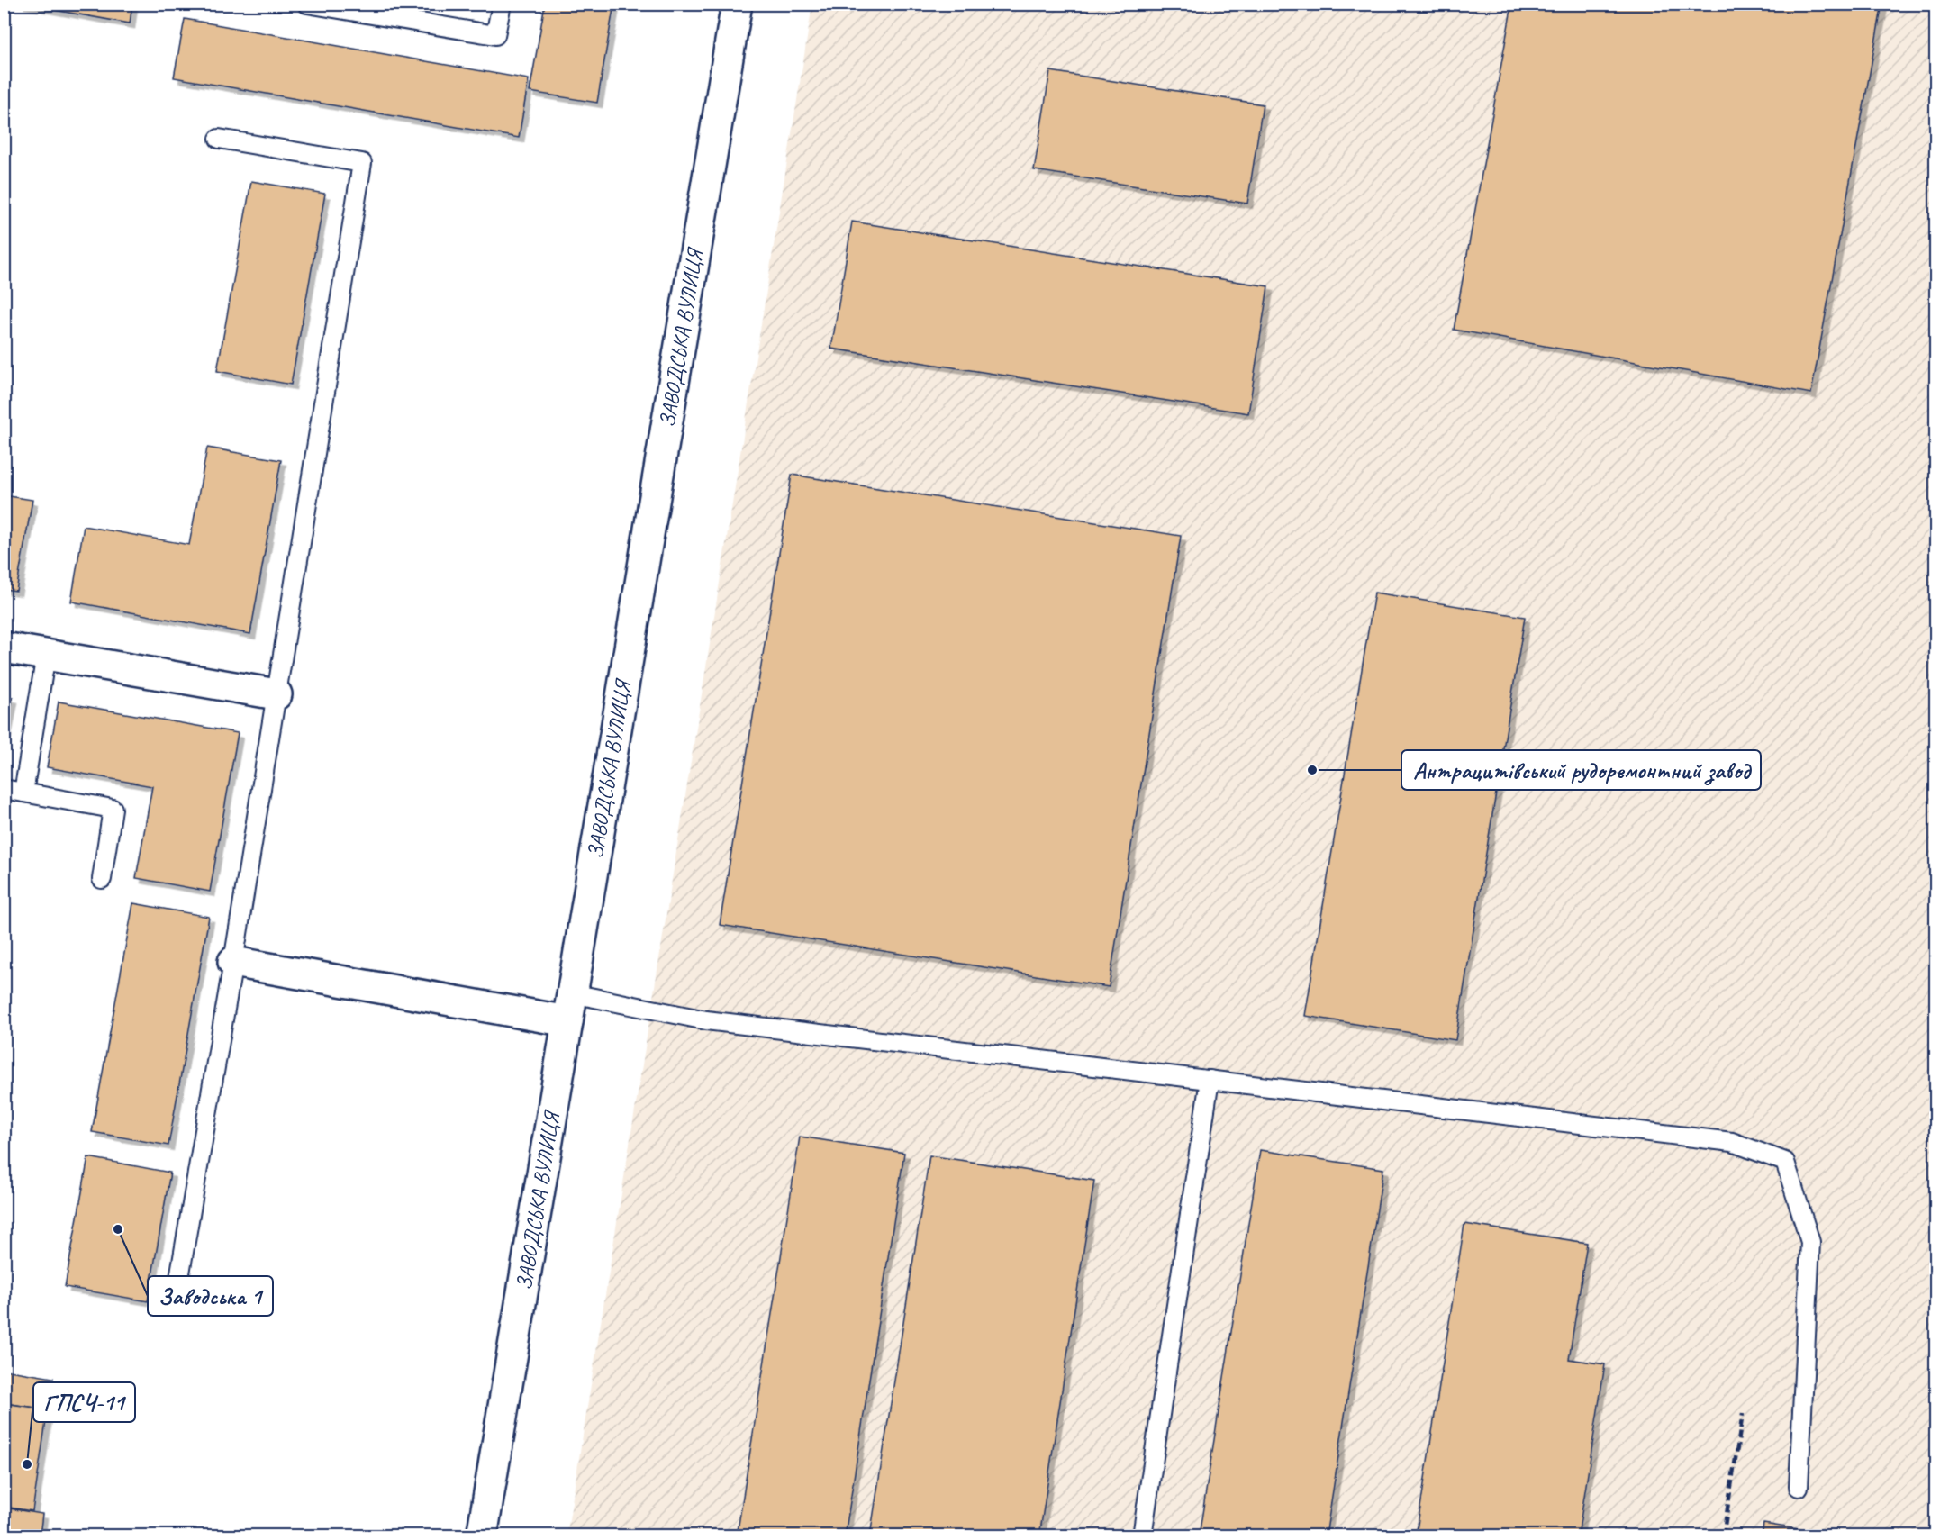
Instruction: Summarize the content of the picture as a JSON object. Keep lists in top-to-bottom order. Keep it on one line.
{"streets":{"main road":["ЗАВОДСЬКА ВУЛИЦЯ"]},"places":["Антрацитівський рудоремонтний завод","Заводська 1","ГПСЧ-11"]}
